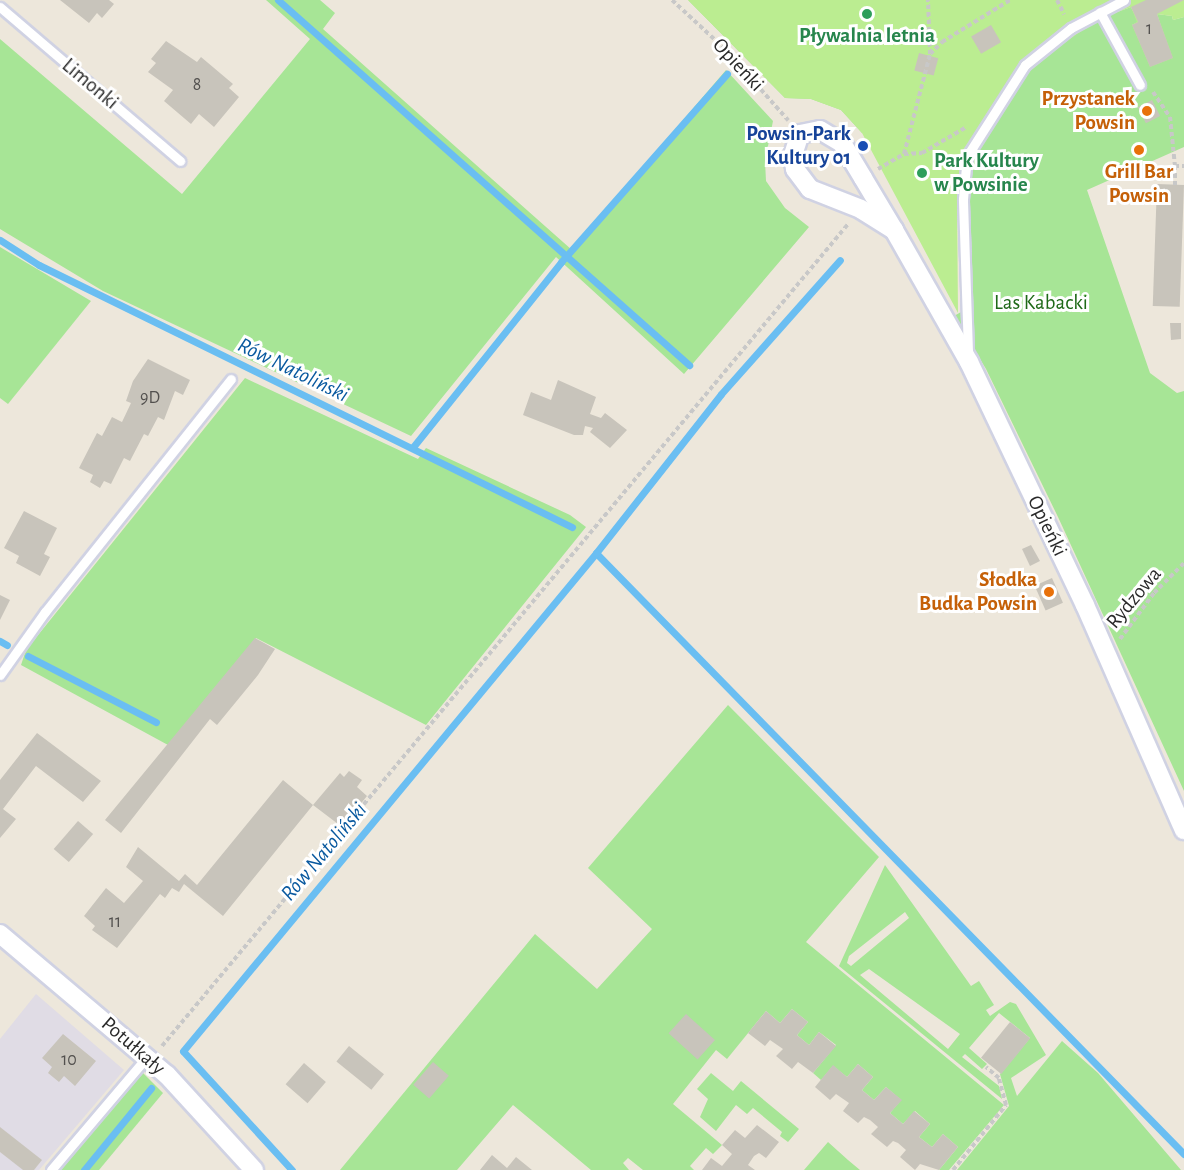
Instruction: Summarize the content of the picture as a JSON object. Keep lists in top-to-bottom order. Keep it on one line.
{"streets":{"street":["Opieńki","Potułkały"],"lane":["Limonki"],"path":["Rydzowa"]},"crossings":[["Opieńki","Rydzowa"]],"water":["Rów Natoliński"],"parks":["Las Kabacki"],"places":["Pływalnia letnia","Przystanek Powsin","Powsin-Park Kultury 01","Grill Bar Powsin","Park Kultury w Powsinie","Słodka Budka Powsin"],"house_numbers":["1","8","9D","11","10"]}
